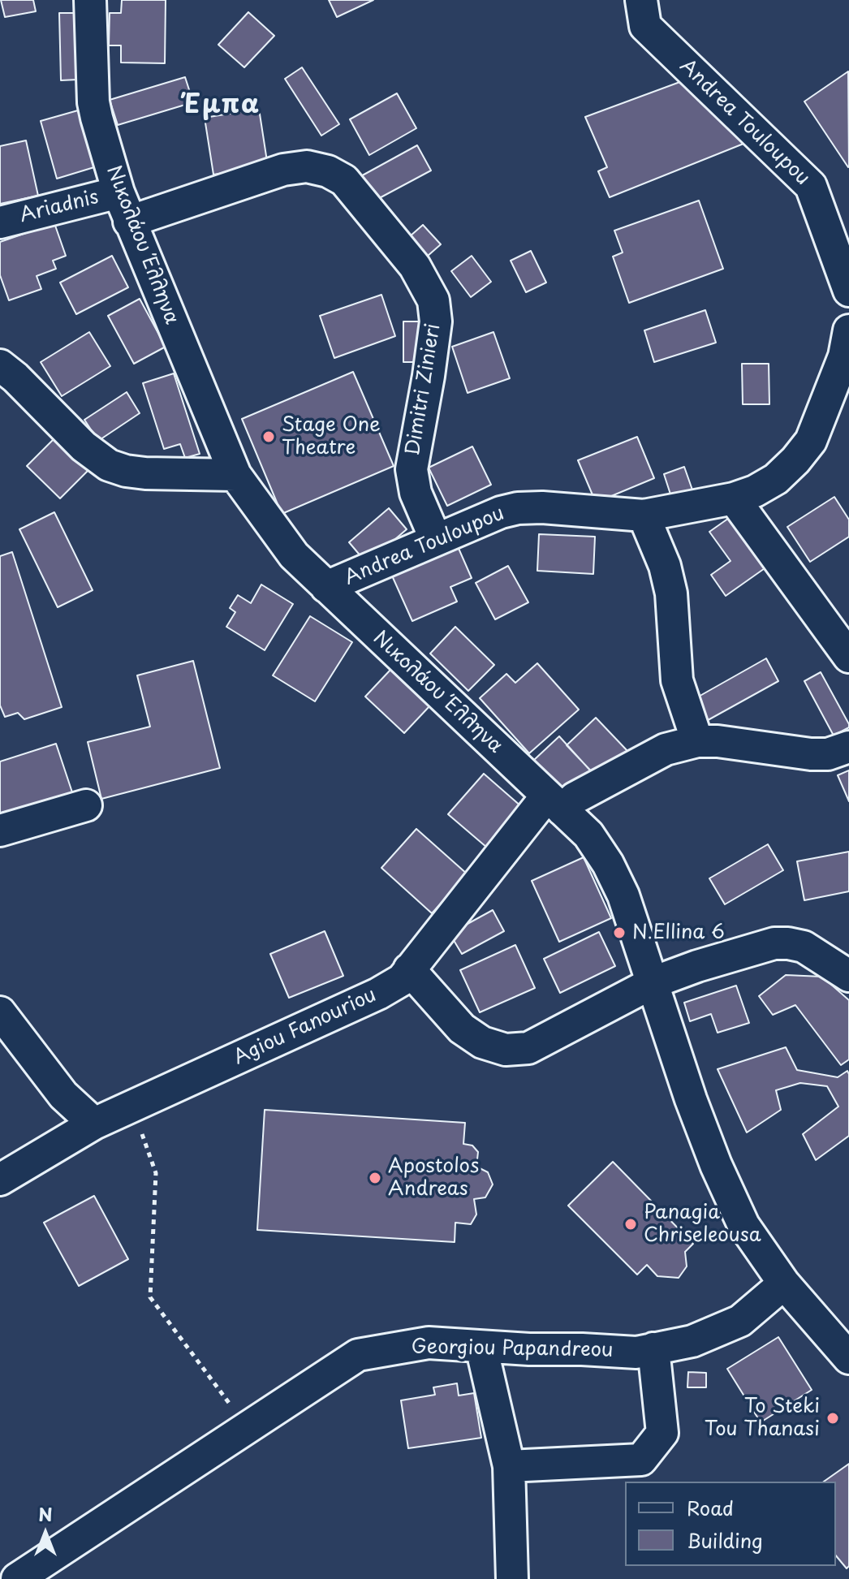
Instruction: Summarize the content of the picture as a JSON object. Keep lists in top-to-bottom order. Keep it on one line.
{"streets":{"street":["Andrea Touloupou","Ariadnis","Νικολάου Έλληνα","Dimitri Zinieri","Agiou Fanouriou","Georgiou Papandreou"]},"crossings":[["Andrea Touloupou","Νικολάου Έλληνα"],["Andrea Touloupou","Dimitri Zinieri"],["Ariadnis","Νικολάου Έλληνα"],["Νικολάου Έλληνα","Dimitri Zinieri"],["Νικολάου Έλληνα","Agiou Fanouriou"],["Νικολάου Έλληνα","Georgiou Papandreou"]],"districts":["Έμπα"],"places":["Stage One Theatre","N.Ellina 6","Apostolos Andreas","Panagia Chriseleousa","To Steki Tou Thanasi"],"legend":["Road","Building"],"north":"top"}
